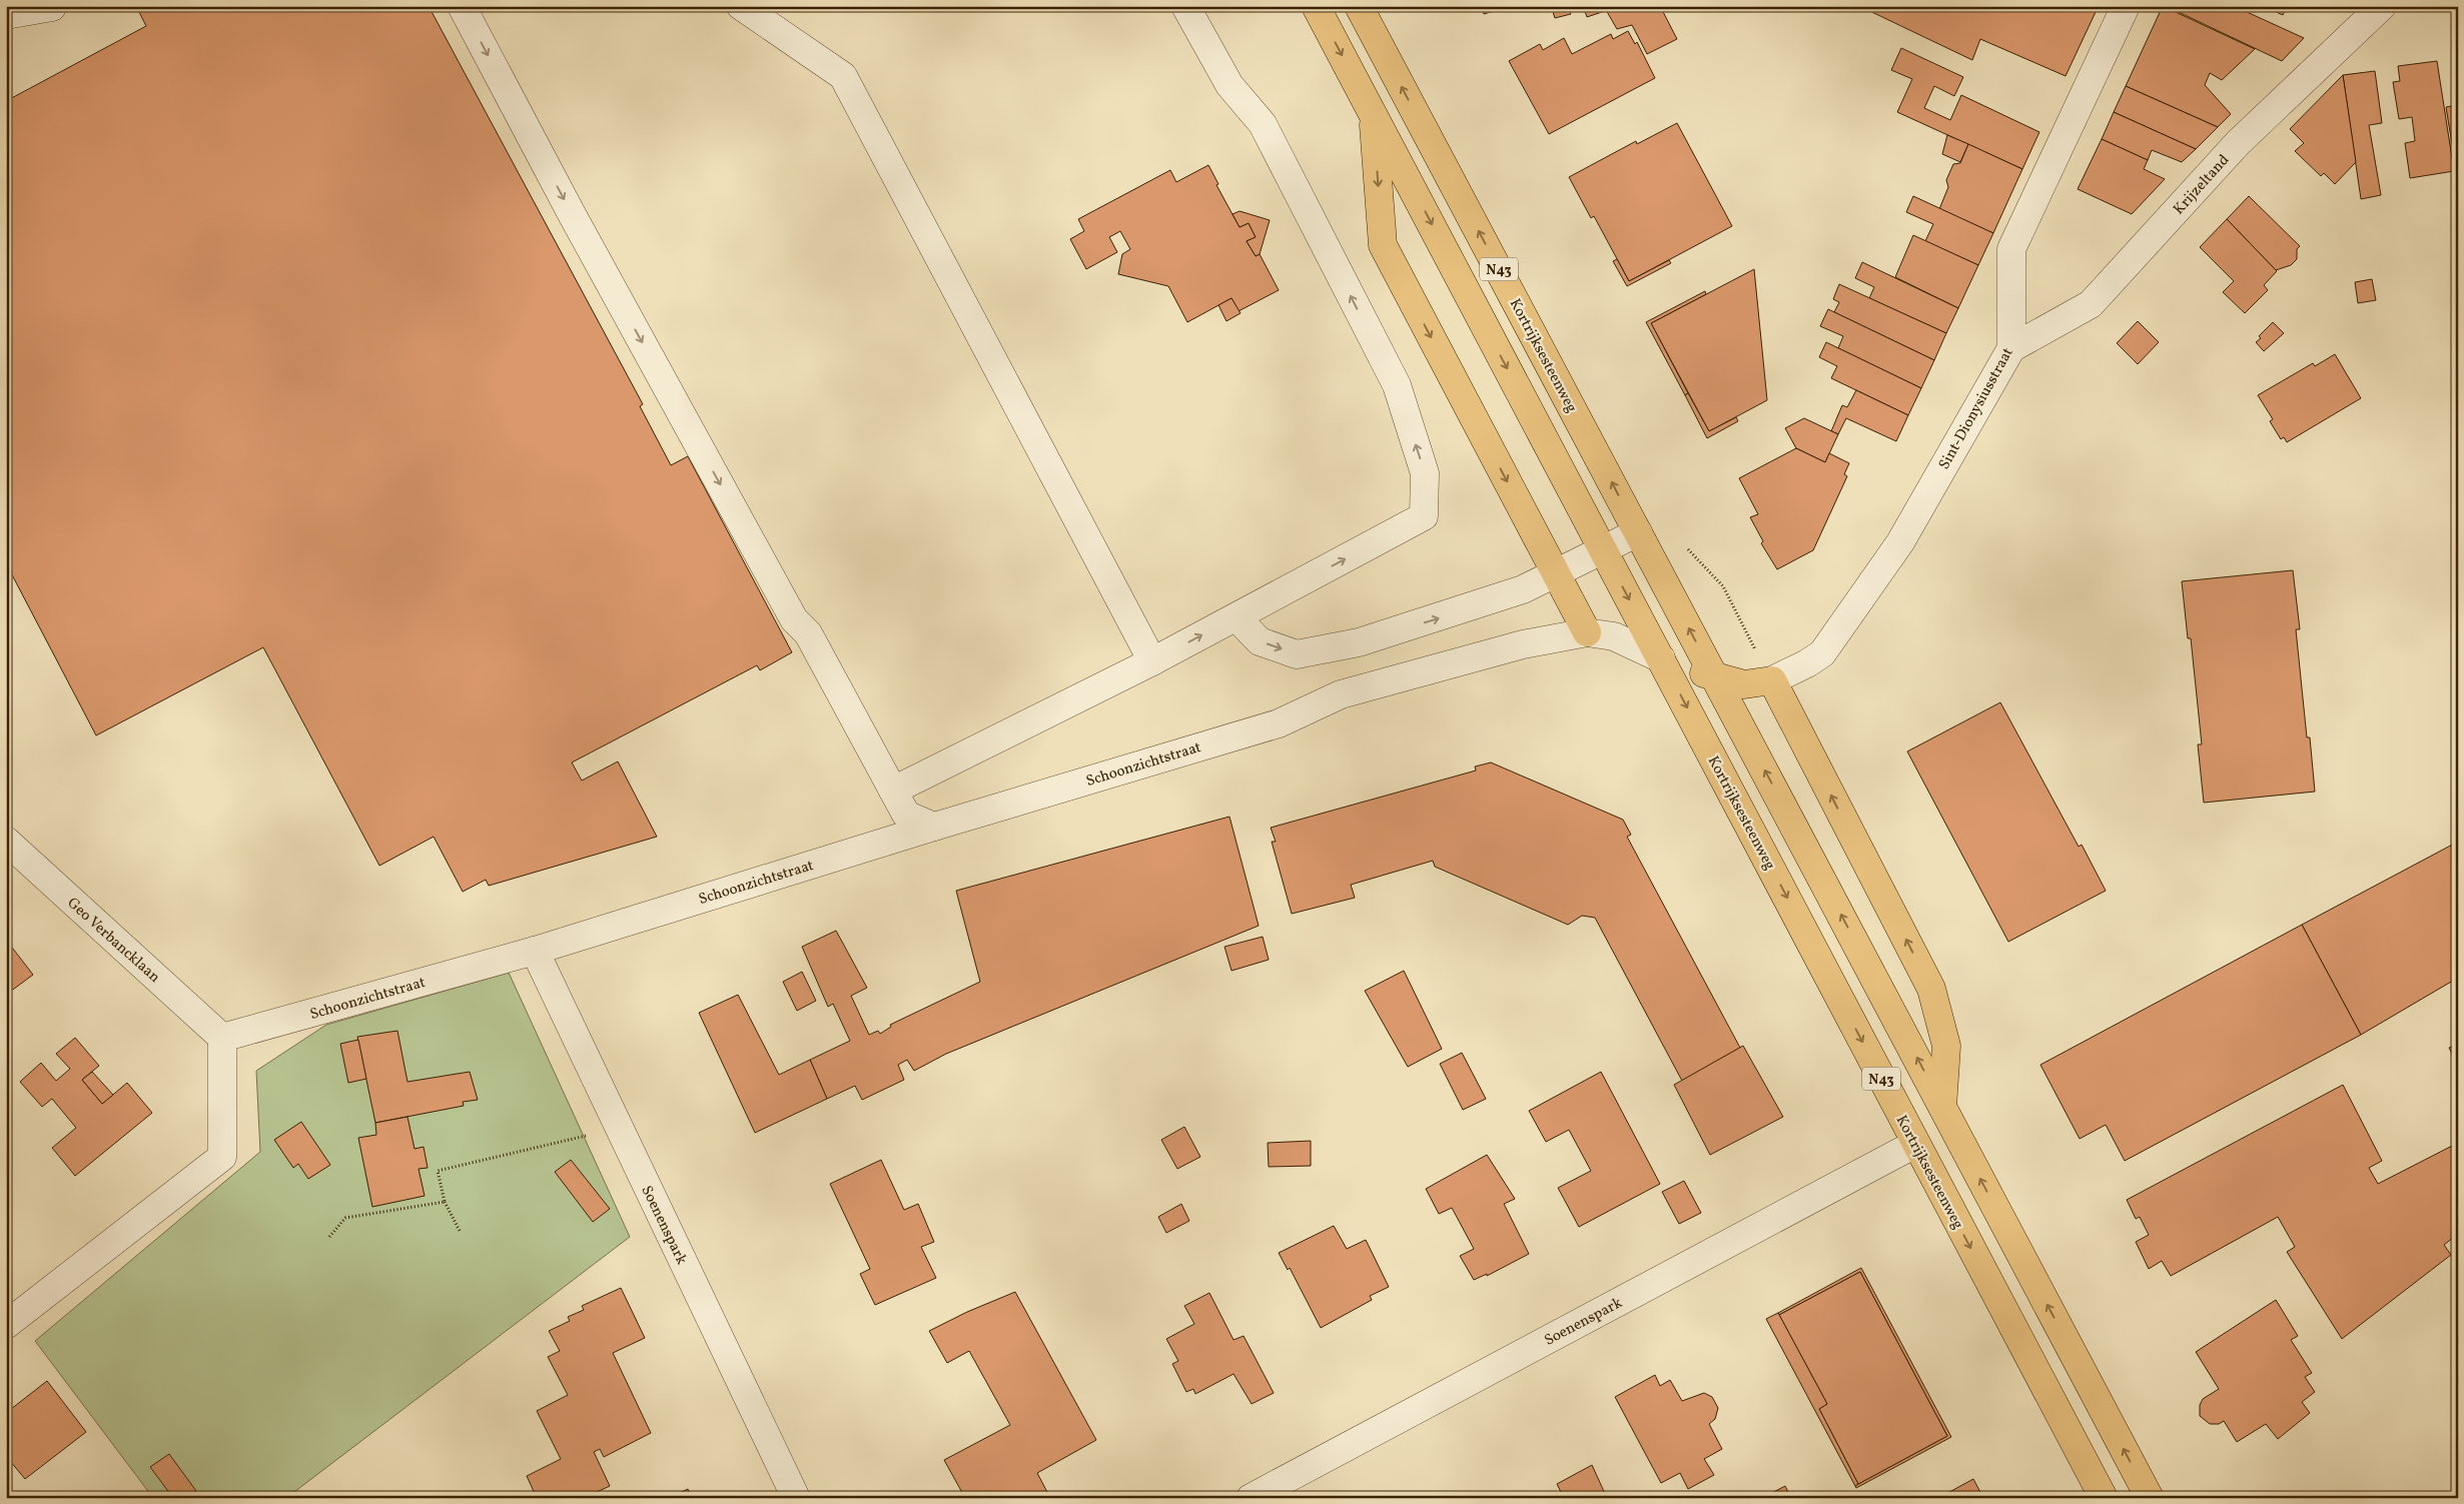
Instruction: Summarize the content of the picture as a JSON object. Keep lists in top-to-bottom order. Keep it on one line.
{"streets":{"main road":["N43","Kortrijksesteenweg"],"street":["Krijzeltand","Sint-Dionysiusstraat","Schoonzichtstraat","Geo Verbancklaan","Soenenspark"]},"crossings":[["Krijzeltand","Sint-Dionysiusstraat"],["N43","Kortrijksesteenweg"],["N43","Schoonzichtstraat"],["Kortrijksesteenweg","Schoonzichtstraat"],["Kortrijksesteenweg","Soenenspark"],["Schoonzichtstraat","Geo Verbancklaan"],["Schoonzichtstraat","Soenenspark"]]}
